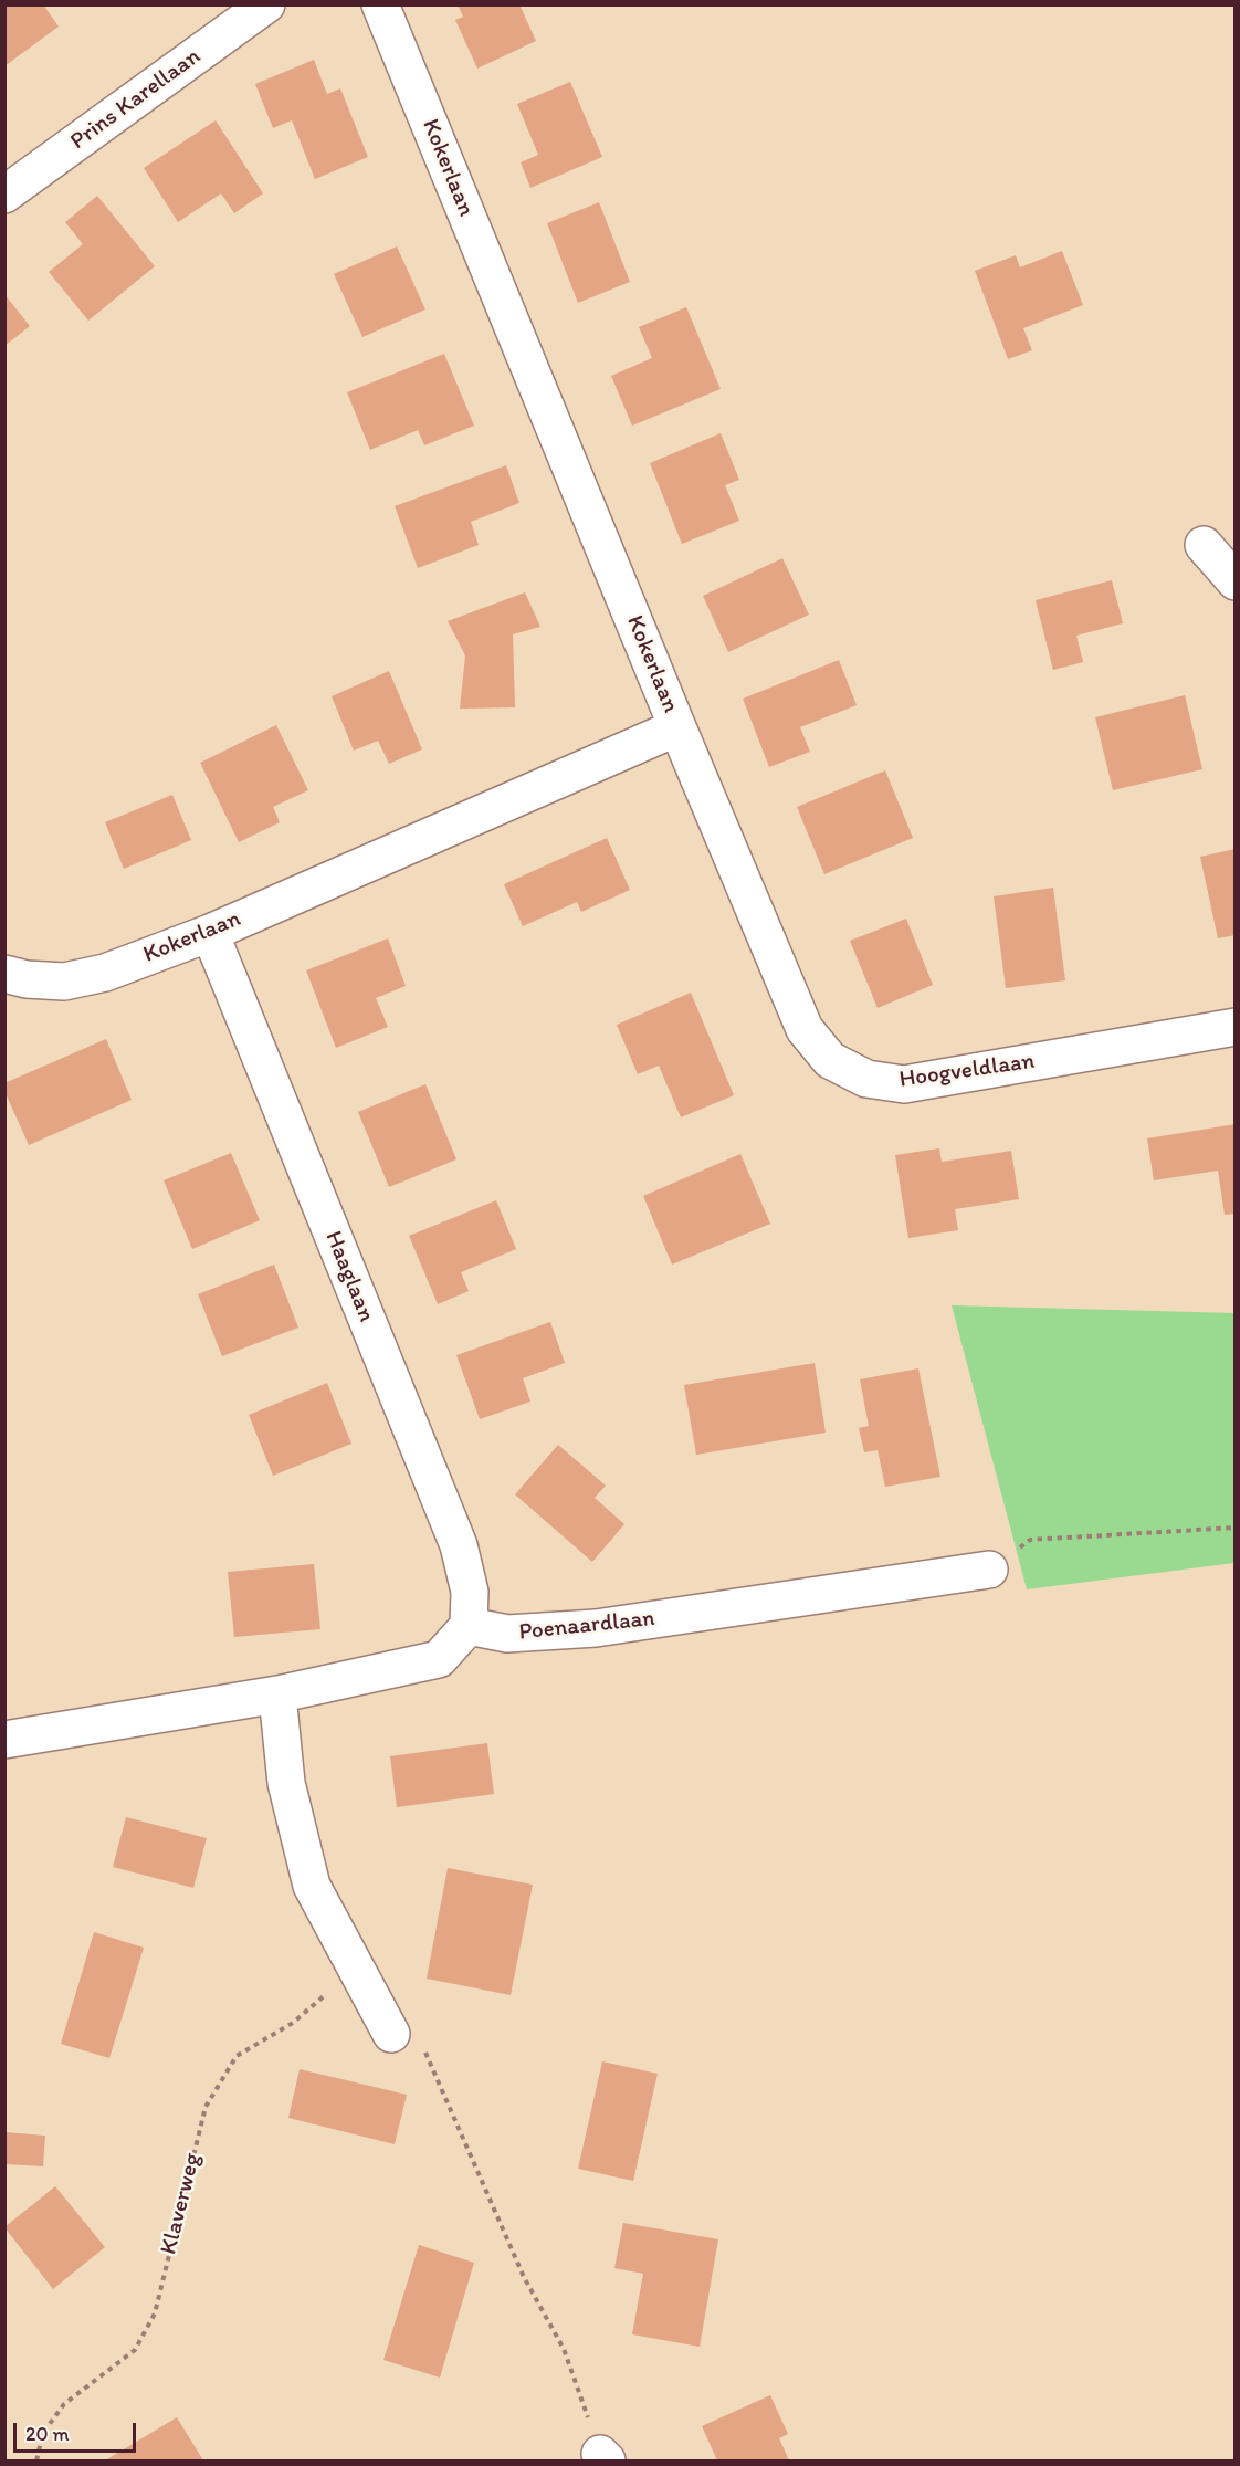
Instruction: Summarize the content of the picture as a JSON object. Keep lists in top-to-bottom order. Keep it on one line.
{"streets":{"street":["Prins Karellaan","Kokerlaan","Hoogveldlaan","Haaglaan","Poenaardlaan"],"path":["Klaverweg"]},"crossings":[["Kokerlaan","Hoogveldlaan"],["Kokerlaan","Haaglaan"],["Haaglaan","Poenaardlaan"]],"scale_bar":"20 m"}
